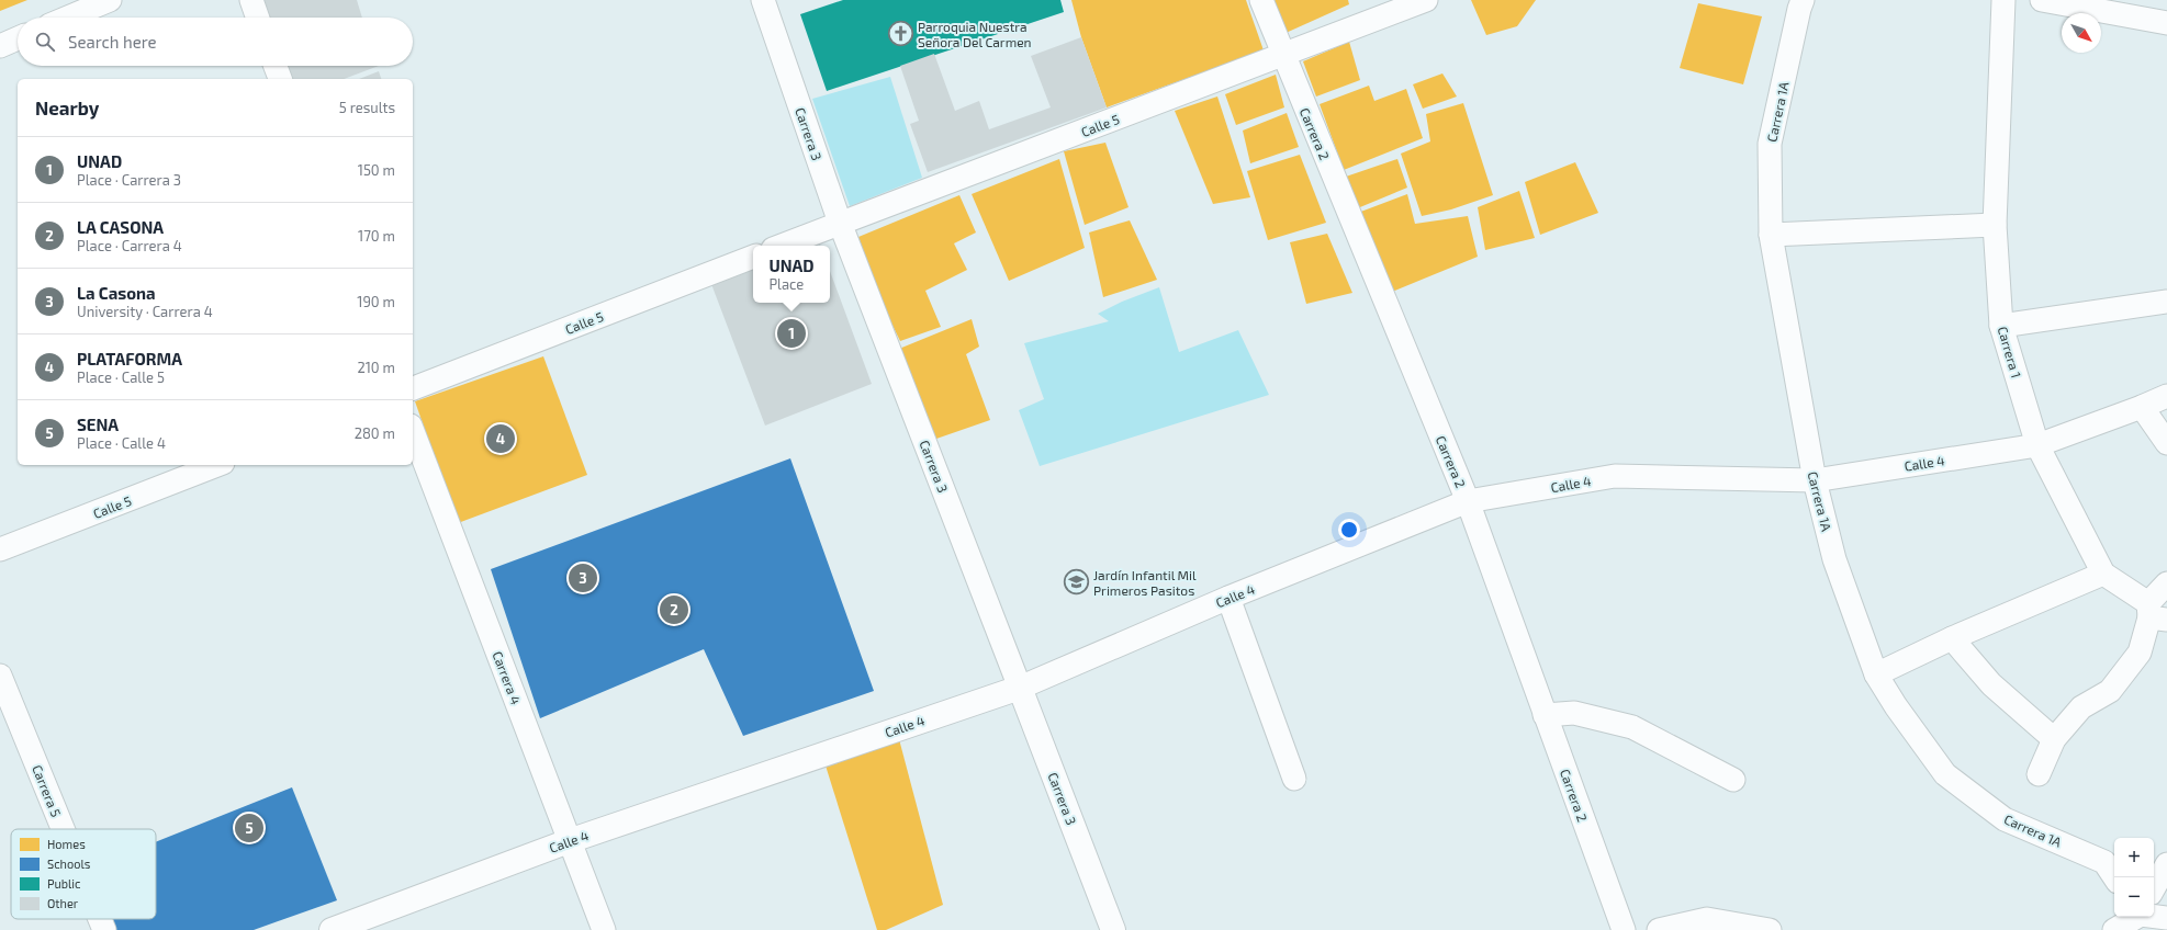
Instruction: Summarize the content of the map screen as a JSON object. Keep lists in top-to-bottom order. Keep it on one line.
{"streets":{"main road":["Carrera 3","Calle 4"],"street":["Carrera 1A","Calle 5","Carrera 2","Carrera 1","Carrera 4","Carrera 5"]},"crossings":[["Carrera 1A","Calle 4"],["Calle 5","Carrera 3"],["Calle 5","Carrera 2"],["Carrera 3","Calle 4"],["Carrera 2","Calle 4"],["Carrera 1","Calle 4"],["Calle 4","Carrera 4"]],"places":{"church":["Parroquia Nuestra Señora Del Carmen"],"school or university":["Jardín Infantil Mil Primeros Pasitos"]},"legend":["Homes","Schools","Public","Other"],"north":"bottom right","page":{"search":"Search here","heading":["Nearby","5 results"],"list":[{"mark":"1","name":"UNAD","note":"Place · Carrera 3","value":"150 m"},{"mark":"2","name":"LA CASONA","note":"Place · Carrera 4","value":"170 m"},{"mark":"3","name":"La Casona","note":"University · Carrera 4","value":"190 m"},{"mark":"4","name":"PLATAFORMA","note":"Place · Calle 5","value":"210 m"},{"mark":"5","name":"SENA","note":"Place · Calle 4","value":"280 m"}],"popup":["UNAD","Place"],"pins":["1","4","3","2","5"],"map_buttons":["+","−"]}}
